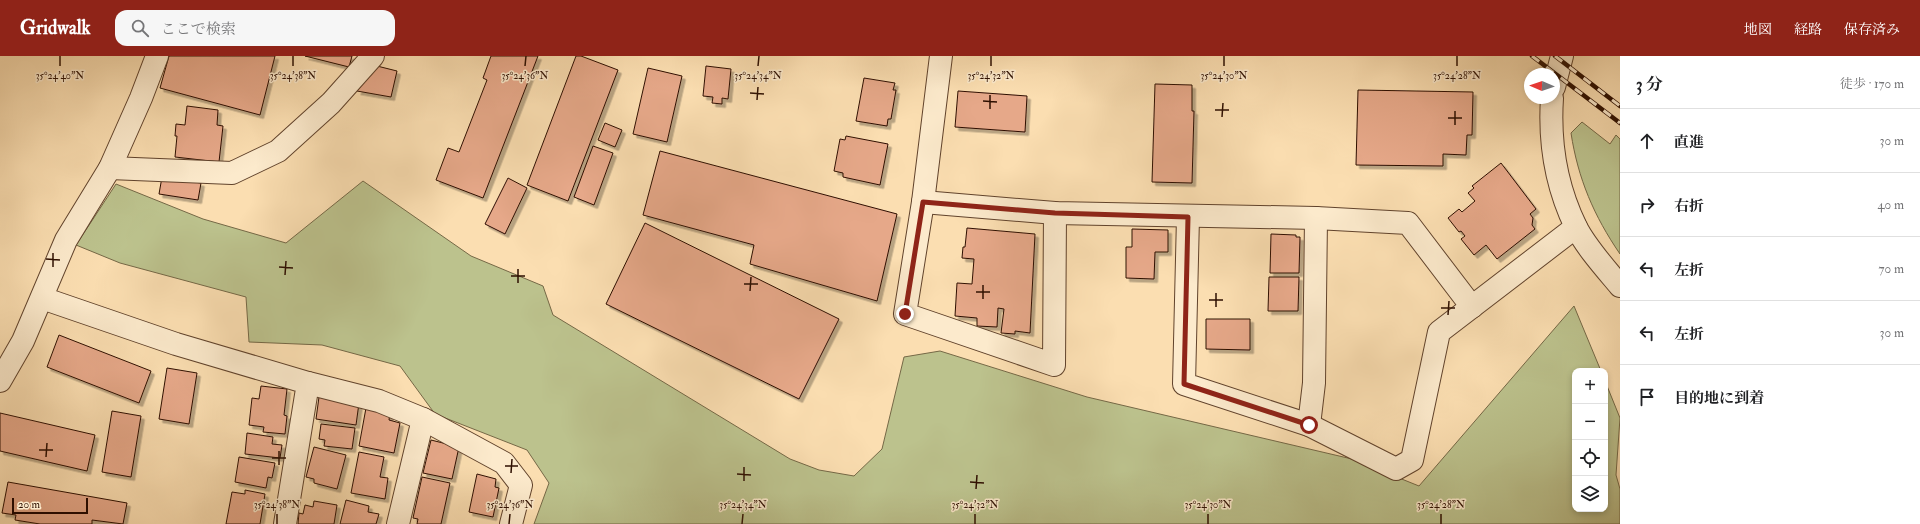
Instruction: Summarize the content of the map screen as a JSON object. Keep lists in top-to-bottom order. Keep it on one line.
{"scale_bar":"20 m","north":"left","page":{"header":"Gridwalk","search":"ここで検索","nav":["地図","経路","保存済み"],"heading":["3 分","徒歩 · 170 m"],"list":[["直進","30 m"],["右折","40 m"],["左折","70 m"],["左折","30 m"],"目的地に到着"],"map_buttons":["+","−"],"scale":"20 m"},"coordinates":["35°24'40\"N","35°24'38\"N","35°24'36\"N","35°24'34\"N","35°24'32\"N","35°24'30\"N","35°24'28\"N"]}
